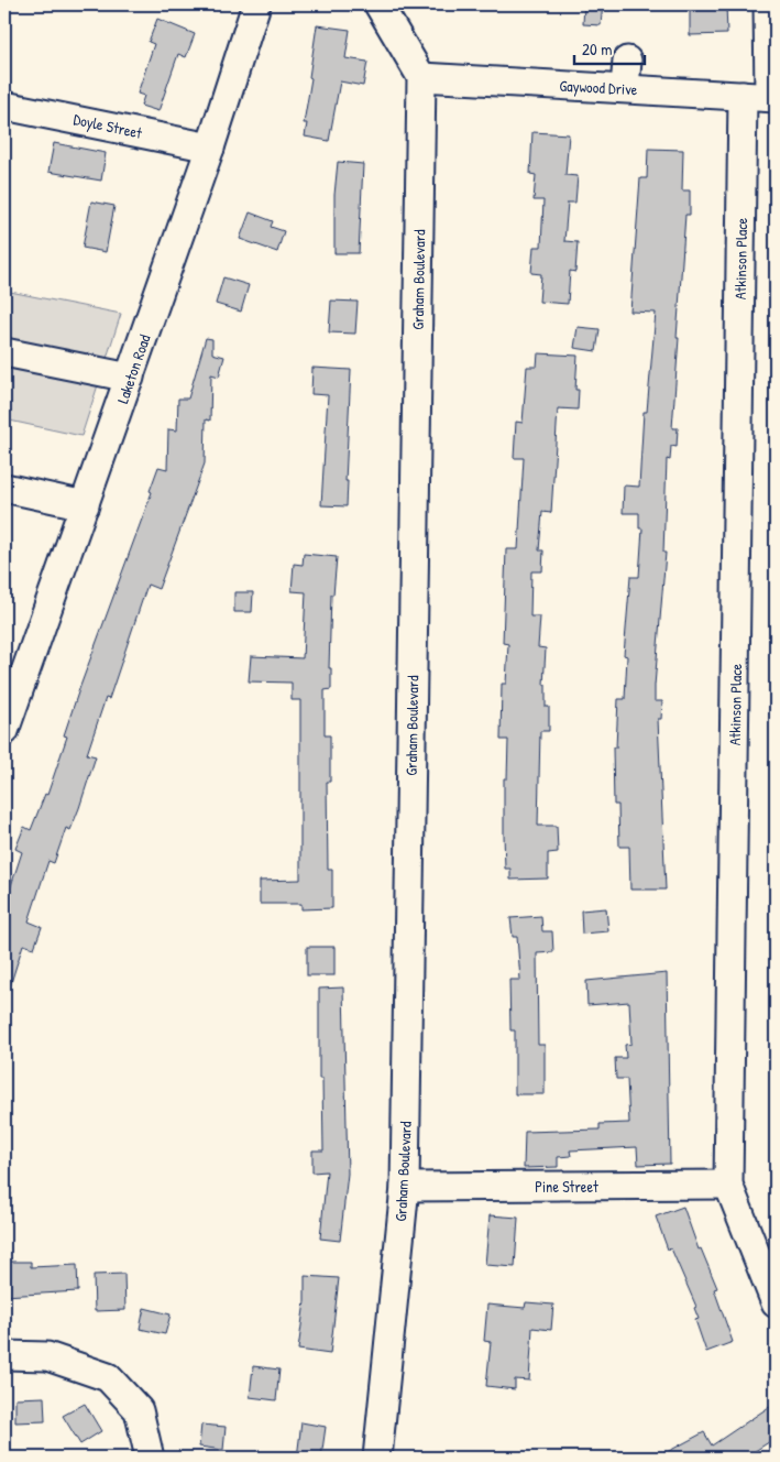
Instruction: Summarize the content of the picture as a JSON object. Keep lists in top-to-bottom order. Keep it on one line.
{"streets":{"street":["Gaywood Drive","Doyle Street","Atkinson Place","Graham Boulevard","Laketon Road","Pine Street"]},"crossings":[["Gaywood Drive","Atkinson Place"],["Gaywood Drive","Graham Boulevard"],["Doyle Street","Laketon Road"],["Atkinson Place","Pine Street"],["Graham Boulevard","Pine Street"]],"scale_bar":"20 m"}
